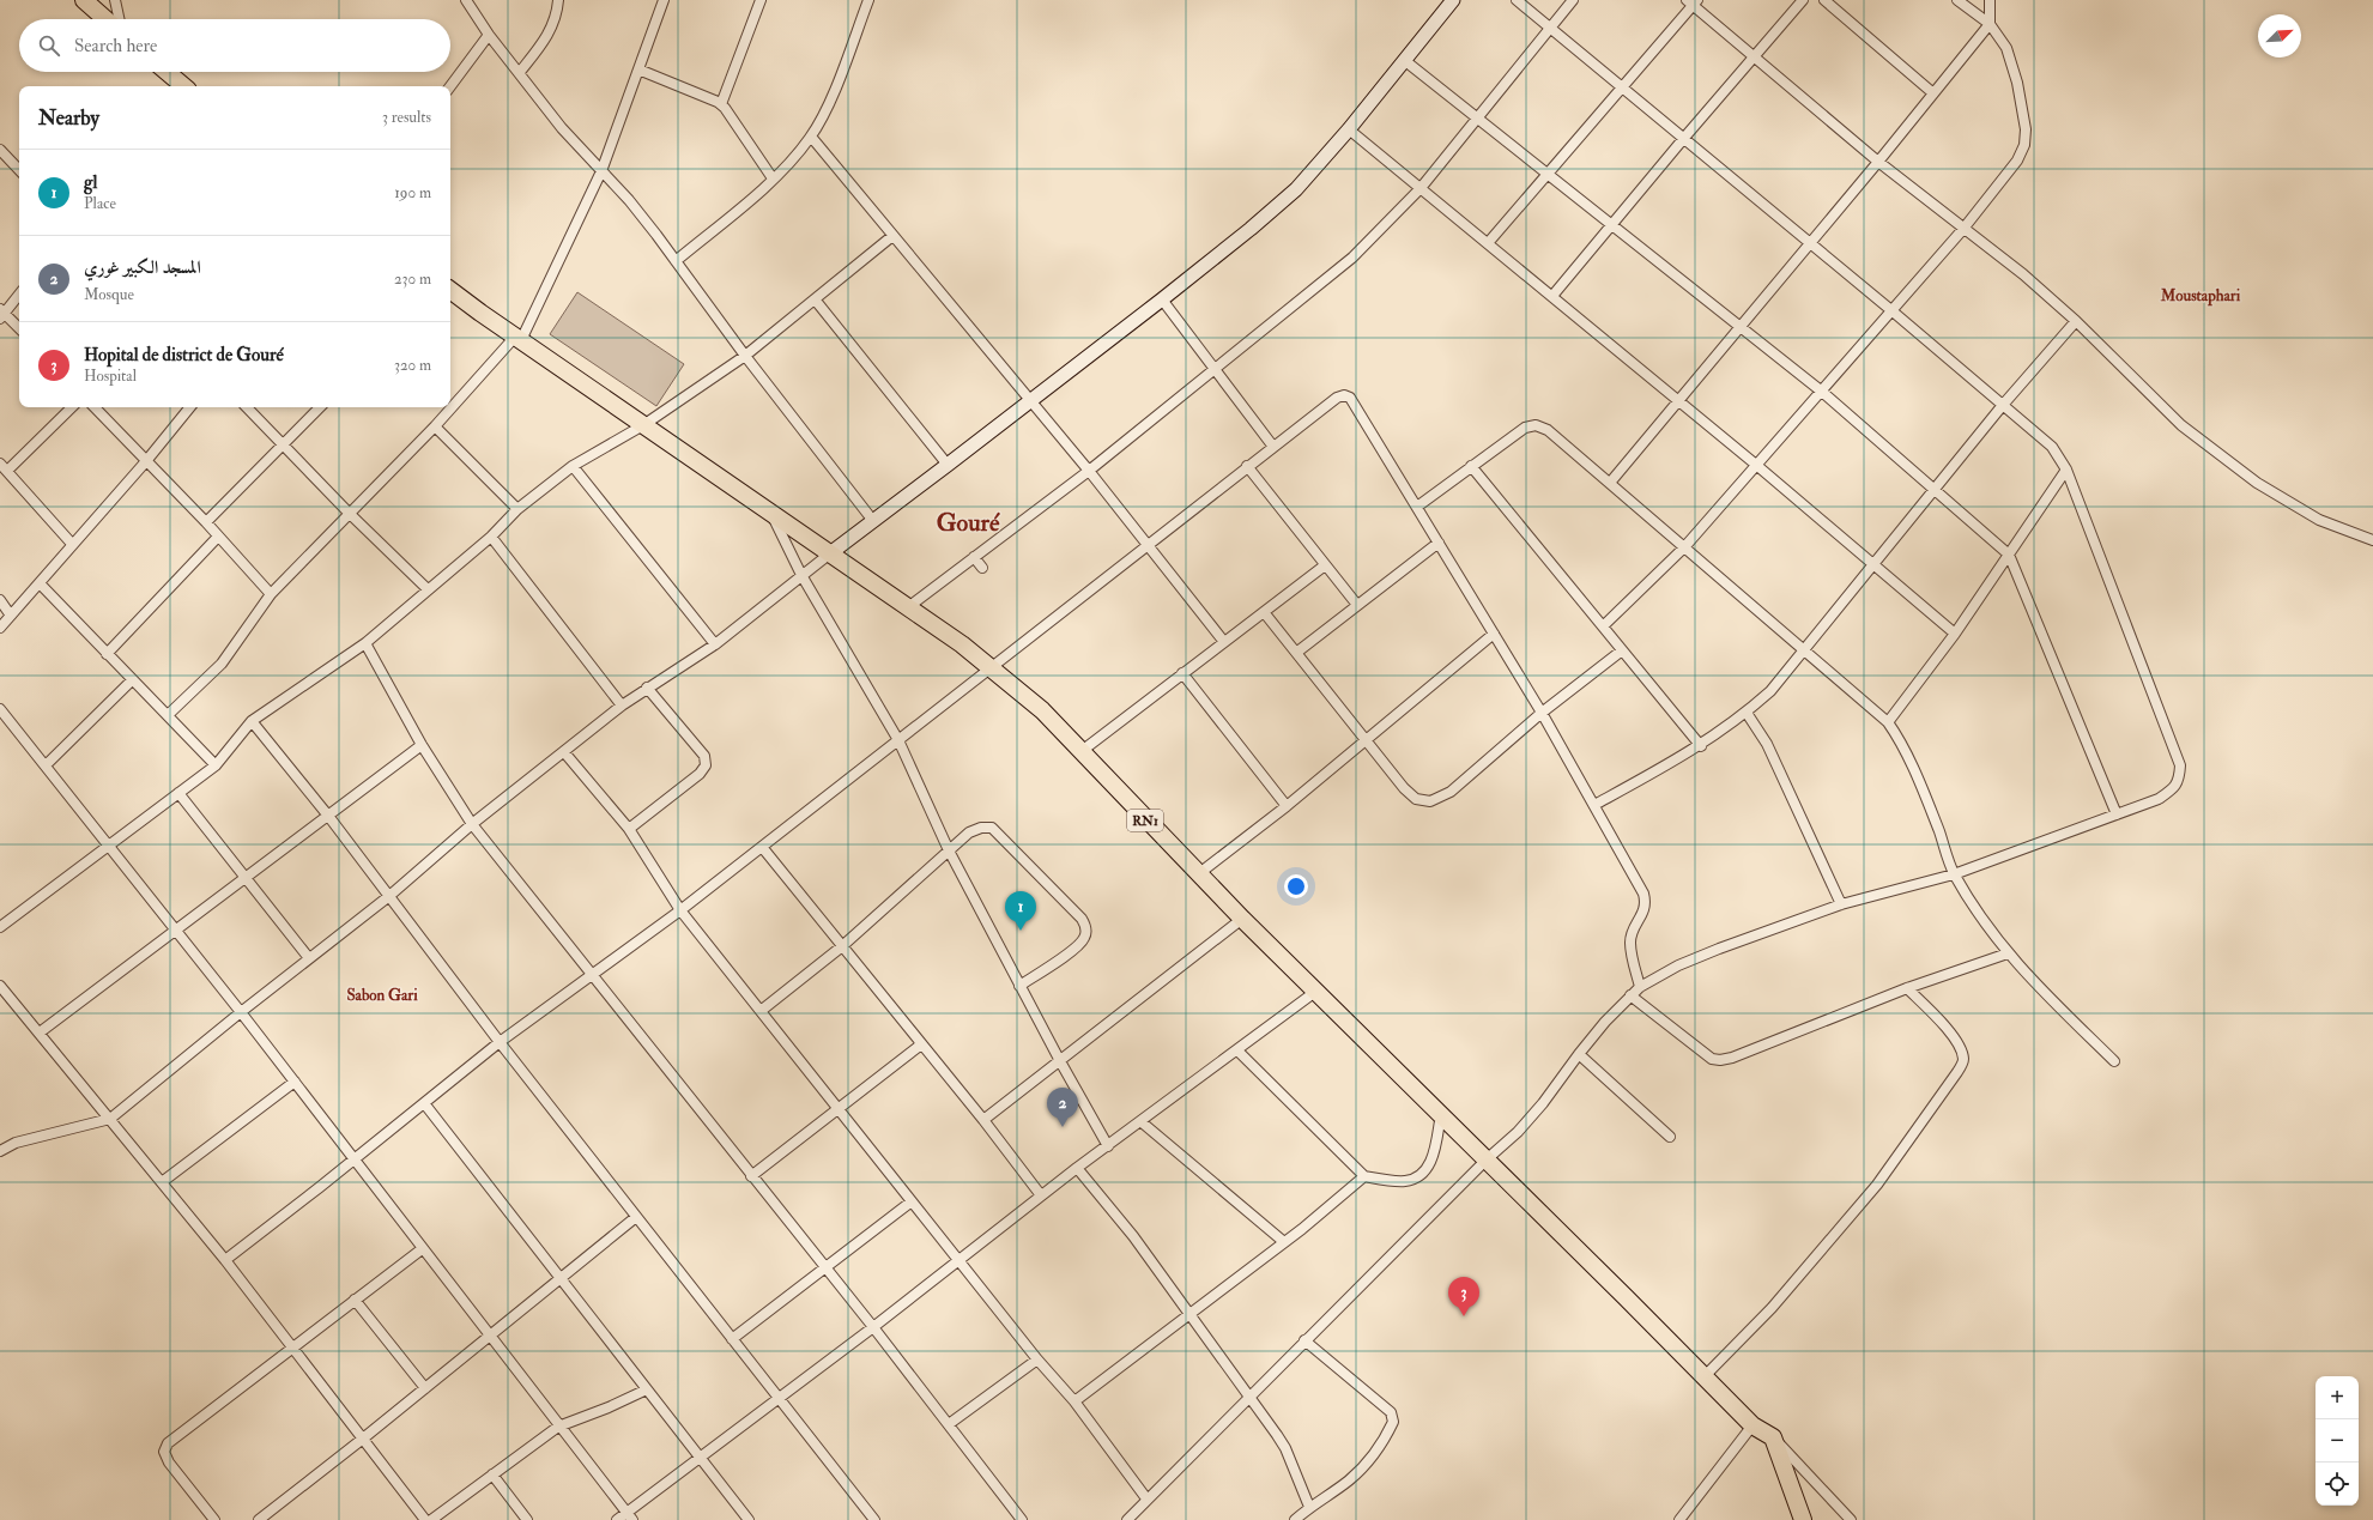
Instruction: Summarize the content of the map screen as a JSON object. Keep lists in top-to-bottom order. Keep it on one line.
{"streets":{"highway":["RN1"]},"districts":["Moustaphari","Gouré","Sabon Gari"],"north":"top right","page":{"search":"Search here","heading":["Nearby","3 results"],"list":[{"mark":"1","name":"gl","note":"Place","value":"190 m"},{"mark":"2","name":"المسجد الكبير غوري","note":"Mosque","value":"230 m"},{"mark":"3","name":"Hopital de district de Gouré","note":"Hospital","value":"320 m"}],"pins":["1","2","3"],"map_buttons":["+","−"]}}
